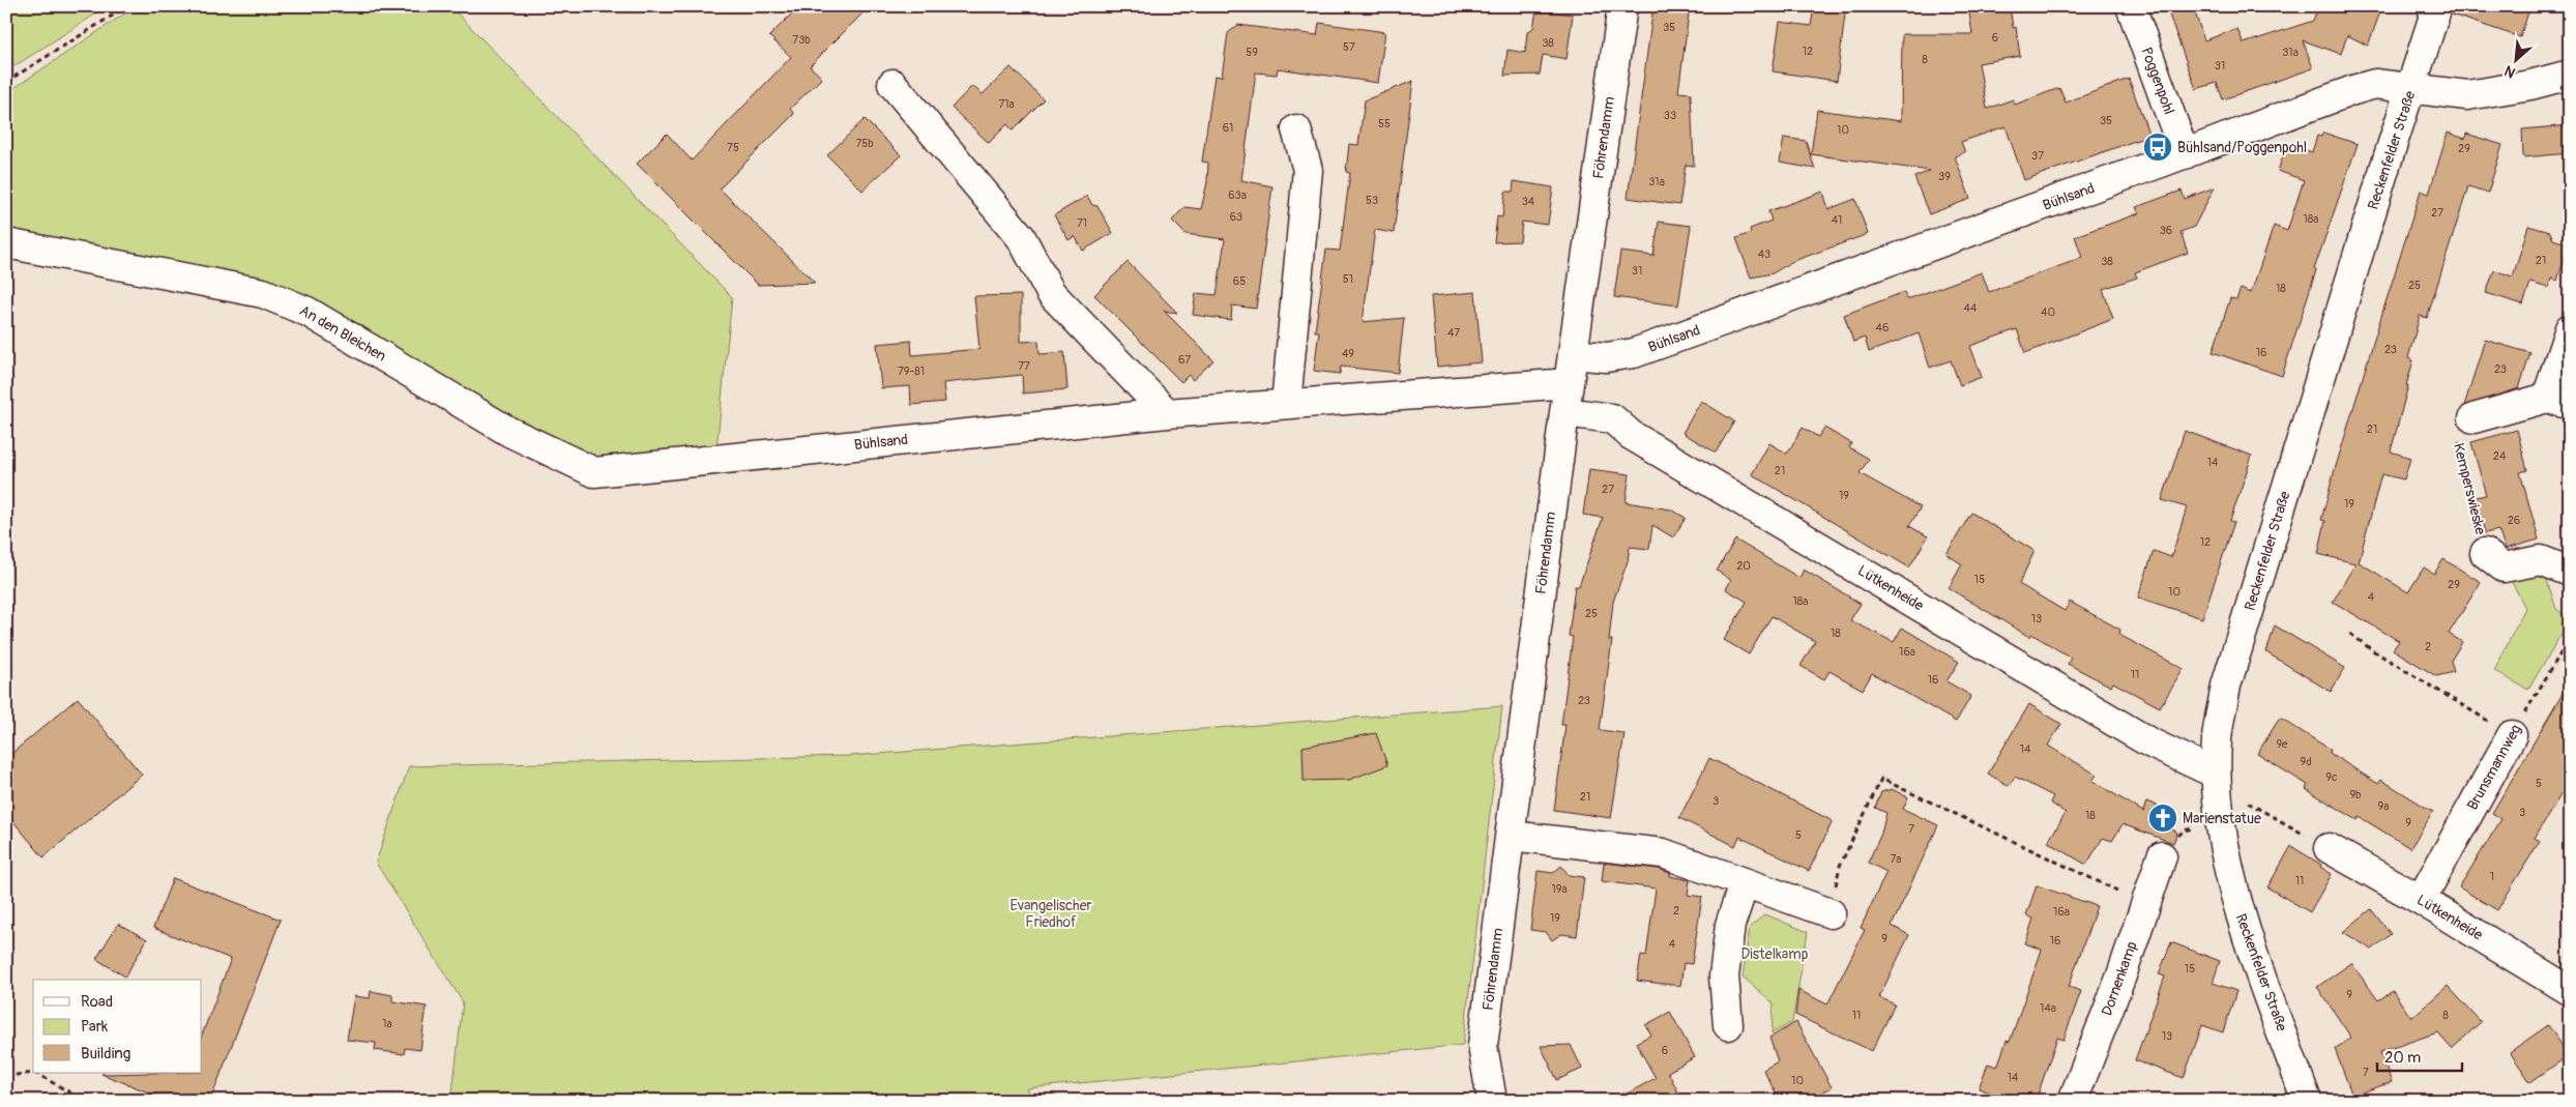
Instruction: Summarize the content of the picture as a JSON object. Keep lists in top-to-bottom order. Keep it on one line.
{"streets":{"street":["Poggenpohl","Föhrendamm","Reckenfelder Straße","Bühlsand","An den Bleichen","Kemperswieske","Lütkenheide","Brunsmannweg","Dornenkamp"]},"crossings":[["Poggenpohl","Bühlsand"],["Föhrendamm","Bühlsand"],["Föhrendamm","Lütkenheide"],["Reckenfelder Straße","Bühlsand"],["Reckenfelder Straße","Lütkenheide"],["Bühlsand","An den Bleichen"],["Lütkenheide","Brunsmannweg"]],"parks":["Evangelischer Friedhof","Distelkamp"],"places":{"bus stop":["Bühlsand/Poggenpohl"],"church":["Marienstatue"]},"house_numbers":["35","6","73b","38","57","12","59","31a","8","31","71a","33","35","55","61","10","75b","75","29","37","39","31a","63a","53","34","27","63","18a","41","71","36","43","21","38","31","51","65","25","18","44","40","46","47","23","16","49","67","77","23","79-81","21","24","14","21","27","19","19","26","12","20","15","29","10","4","18a","25","13","18","2","16a","11","16","23","9e","14","9d","9c","5","9b","21","3","9a","3","18","9","7","5","7a","1","11","19a","2","16a","19","9","16","4","15","9","14a","11","8","1a","13","6","7","14","10"],"legend":["Road","Park","Building"],"scale_bar":"20 m","north":"bottom left"}
